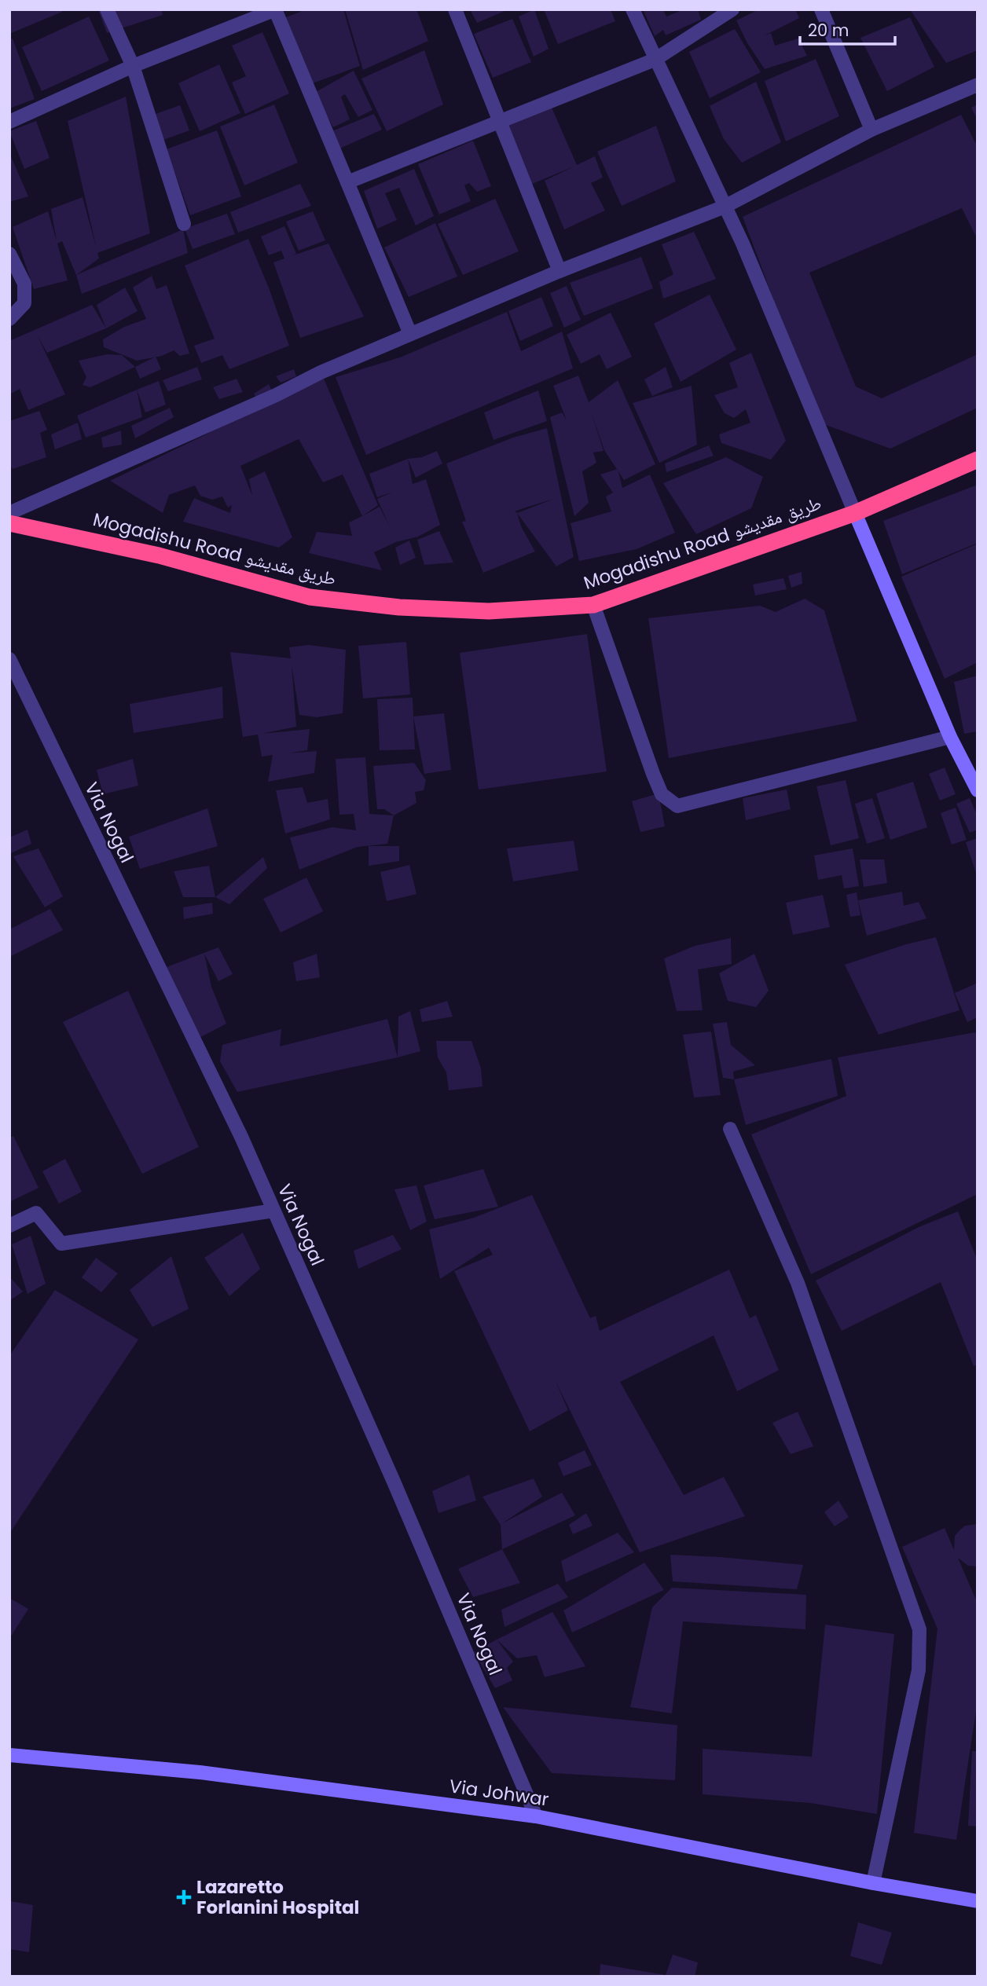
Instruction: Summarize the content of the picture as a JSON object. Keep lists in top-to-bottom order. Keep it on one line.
{"streets":{"highway":["Mogadishu Road طريق مقديشو"],"street":["Via Nogal","Via Johwar"]},"crossings":[["Via Nogal","Via Johwar"]],"places":{"health":["Lazaretto Forlanini Hospital"]},"scale_bar":"20 m"}
